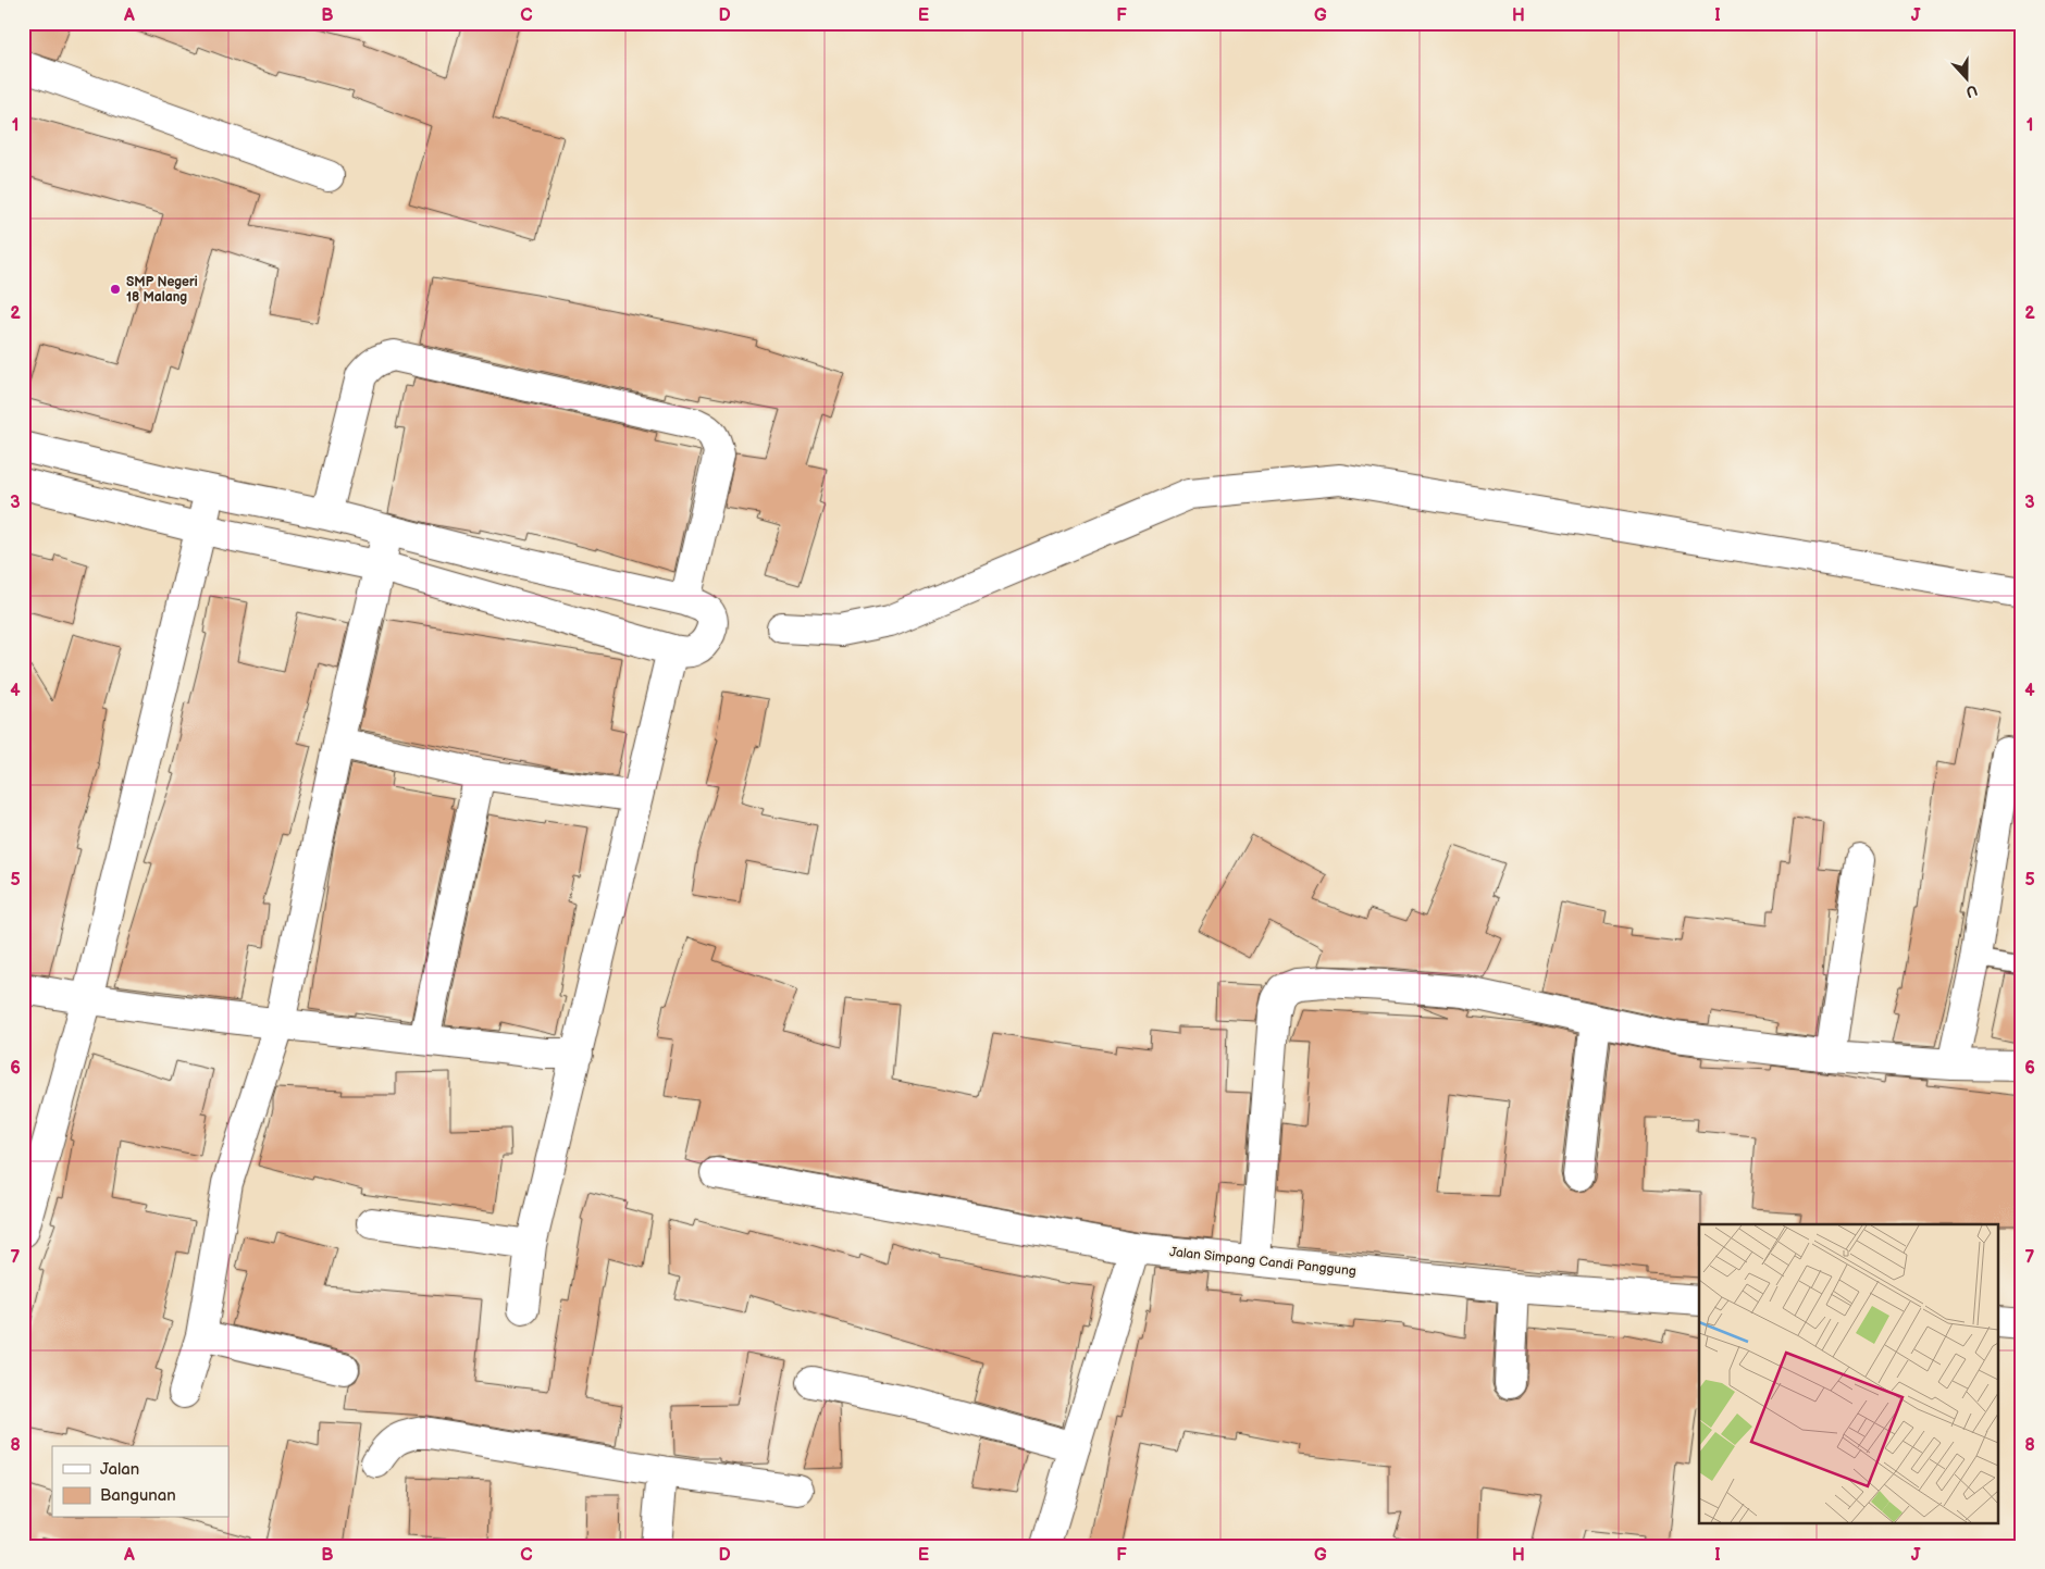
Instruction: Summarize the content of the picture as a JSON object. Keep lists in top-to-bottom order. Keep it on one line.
{"streets":{"street":["Jalan Simpang Candi Panggung"]},"places":["SMP Negeri 18 Malang"],"legend":["Jalan","Bangunan"],"north":"bottom","grid":{"columns":["A","B","C","D","E","F","G","H","I","J"],"rows":["1","2","3","4","5","6","7","8"]}}
